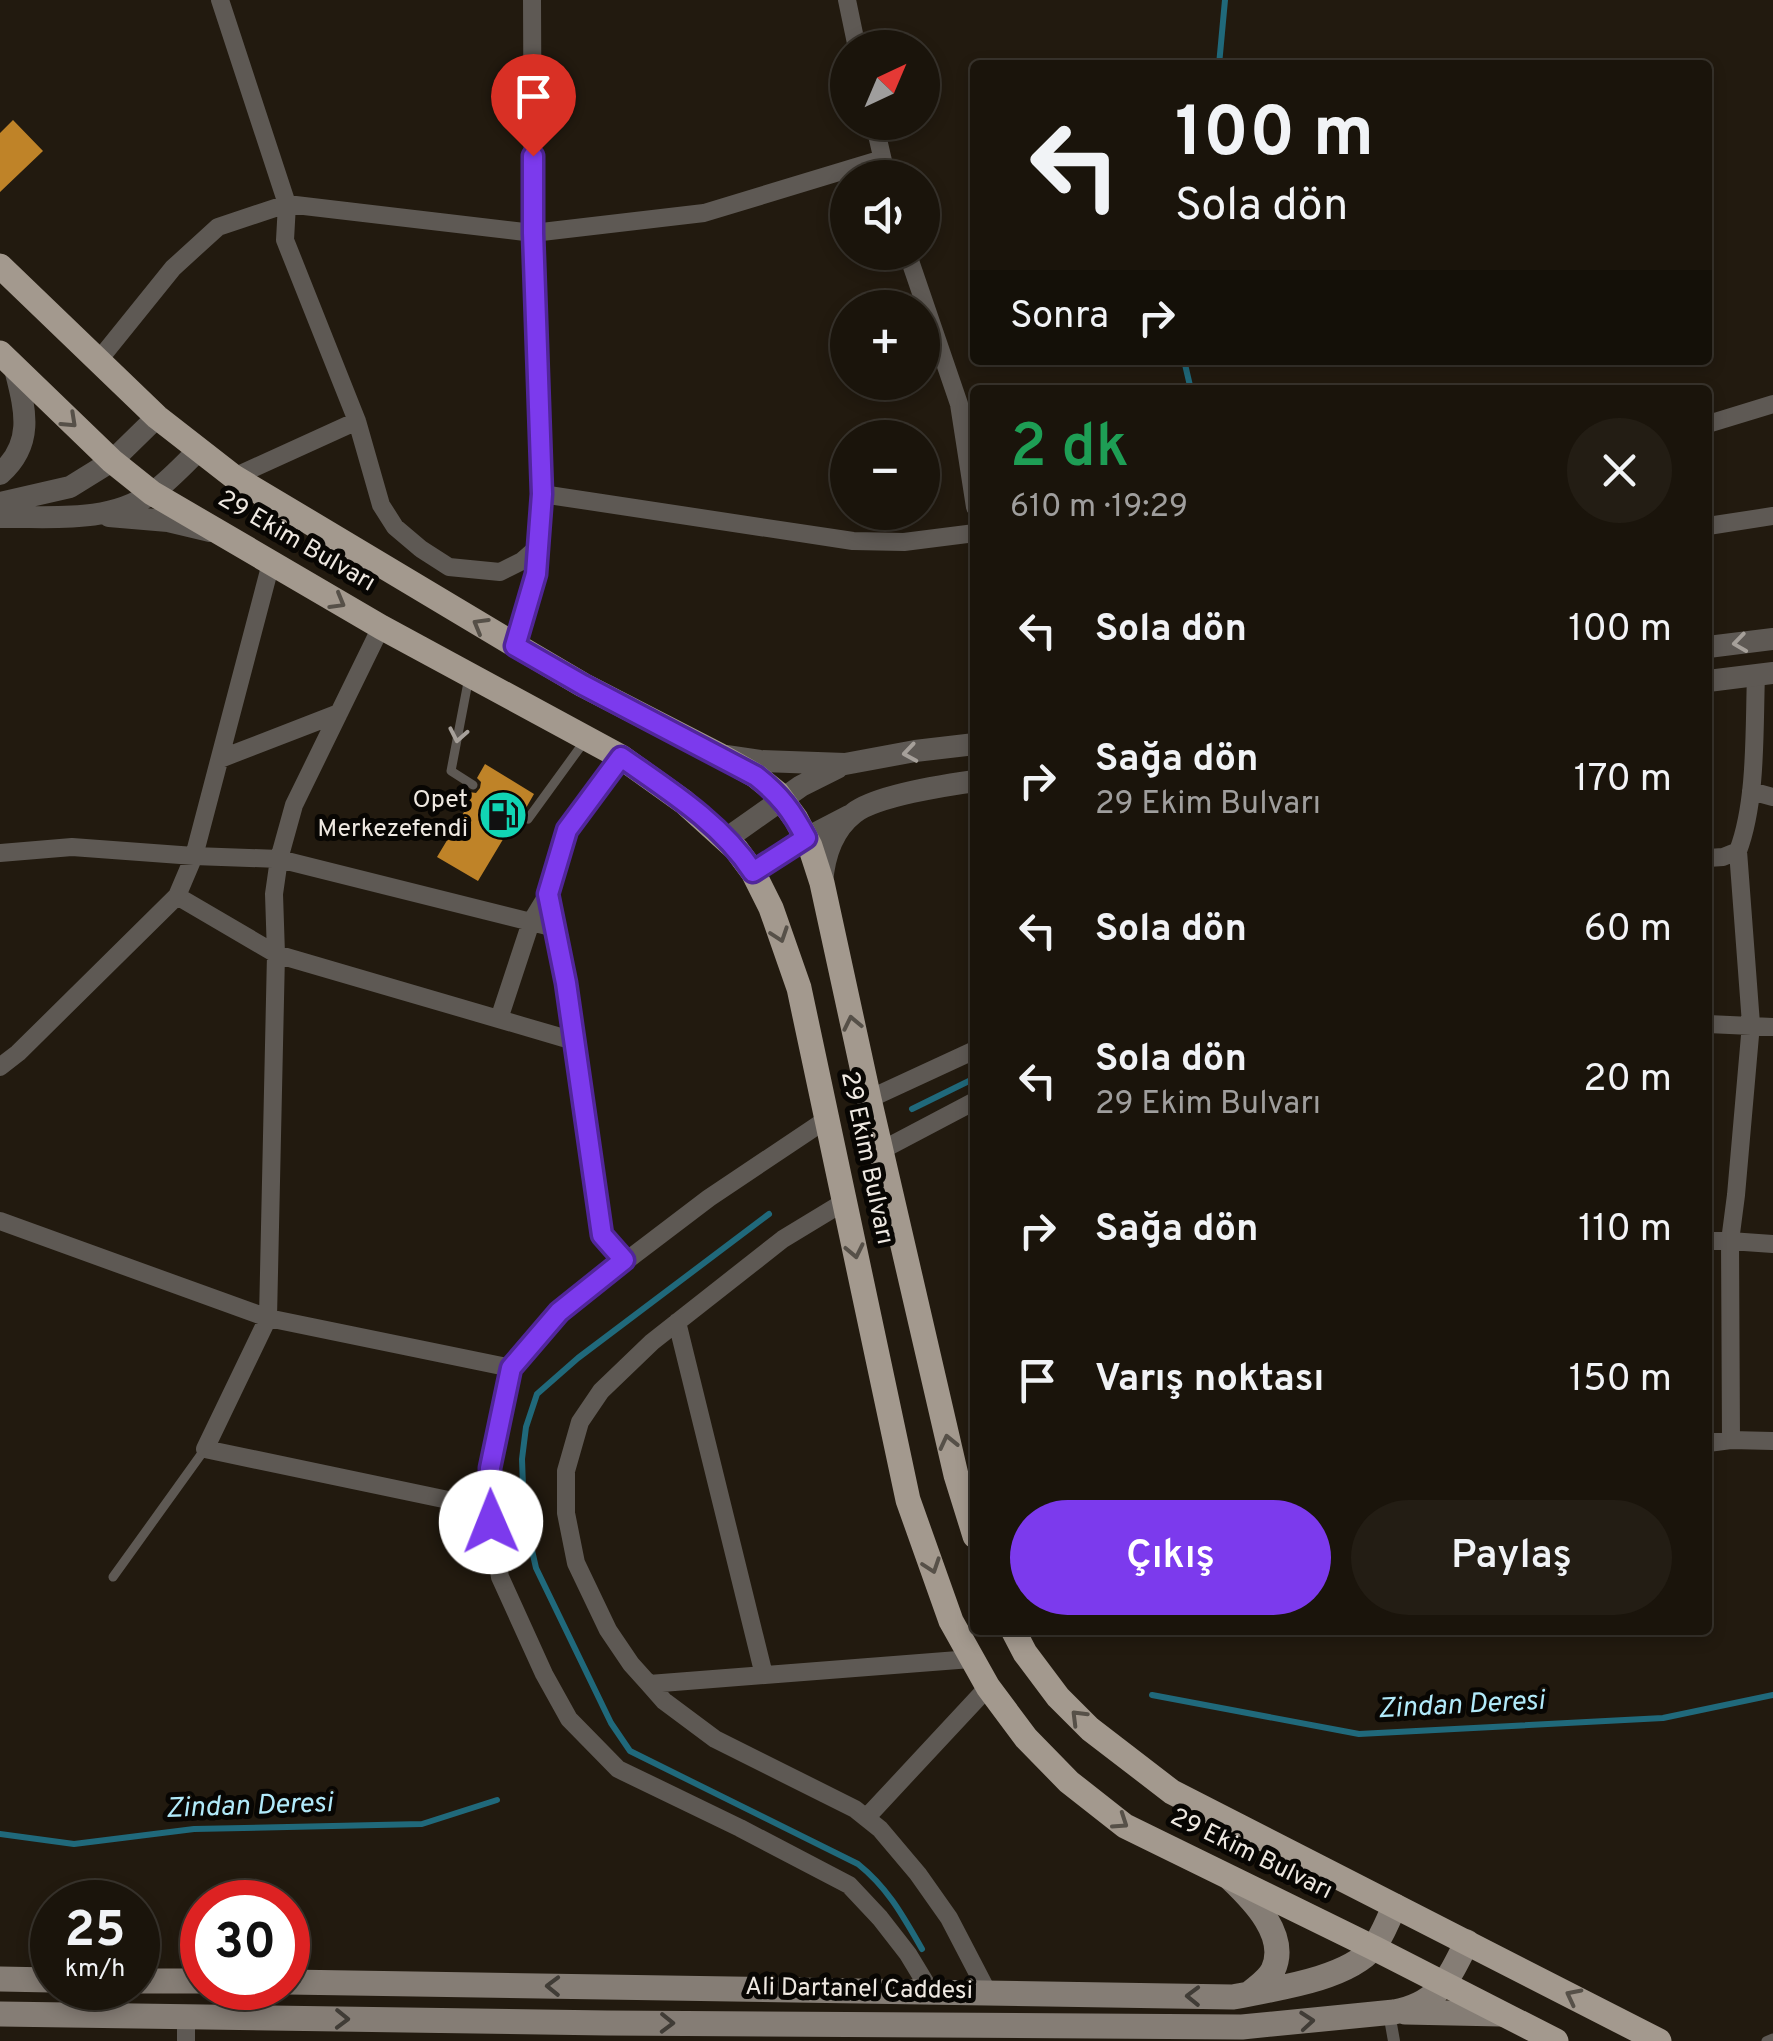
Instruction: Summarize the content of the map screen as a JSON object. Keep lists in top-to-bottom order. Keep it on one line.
{"streets":{"main road":["29 Ekim Bulvarı","Ali Dartanel Caddesi"]},"crossings":[["29 Ekim Bulvarı","Ali Dartanel Caddesi"]],"water":["Zindan Deresi"],"places":{"fuel station":["Opet Merkezefendi"]},"north":"top right","page":{"map_buttons":["+","−"],"turn":["100 m","Sola dön"],"then":"Sonra","heading":["2 dk","610 m · 19:29"],"list":[{"name":"Sola dön","value":"100 m"},{"name":"Sağa dön","note":"29 Ekim Bulvarı","value":"170 m"},{"name":"Sola dön","value":"60 m"},{"name":"Sola dön","note":"29 Ekim Bulvarı","value":"20 m"},{"name":"Sağa dön","value":"110 m"},{"name":"Varış noktası","value":"150 m"}],"buttons":["Çıkış","Paylaş"],"speed":"25 km/h","limit":"30"}}
